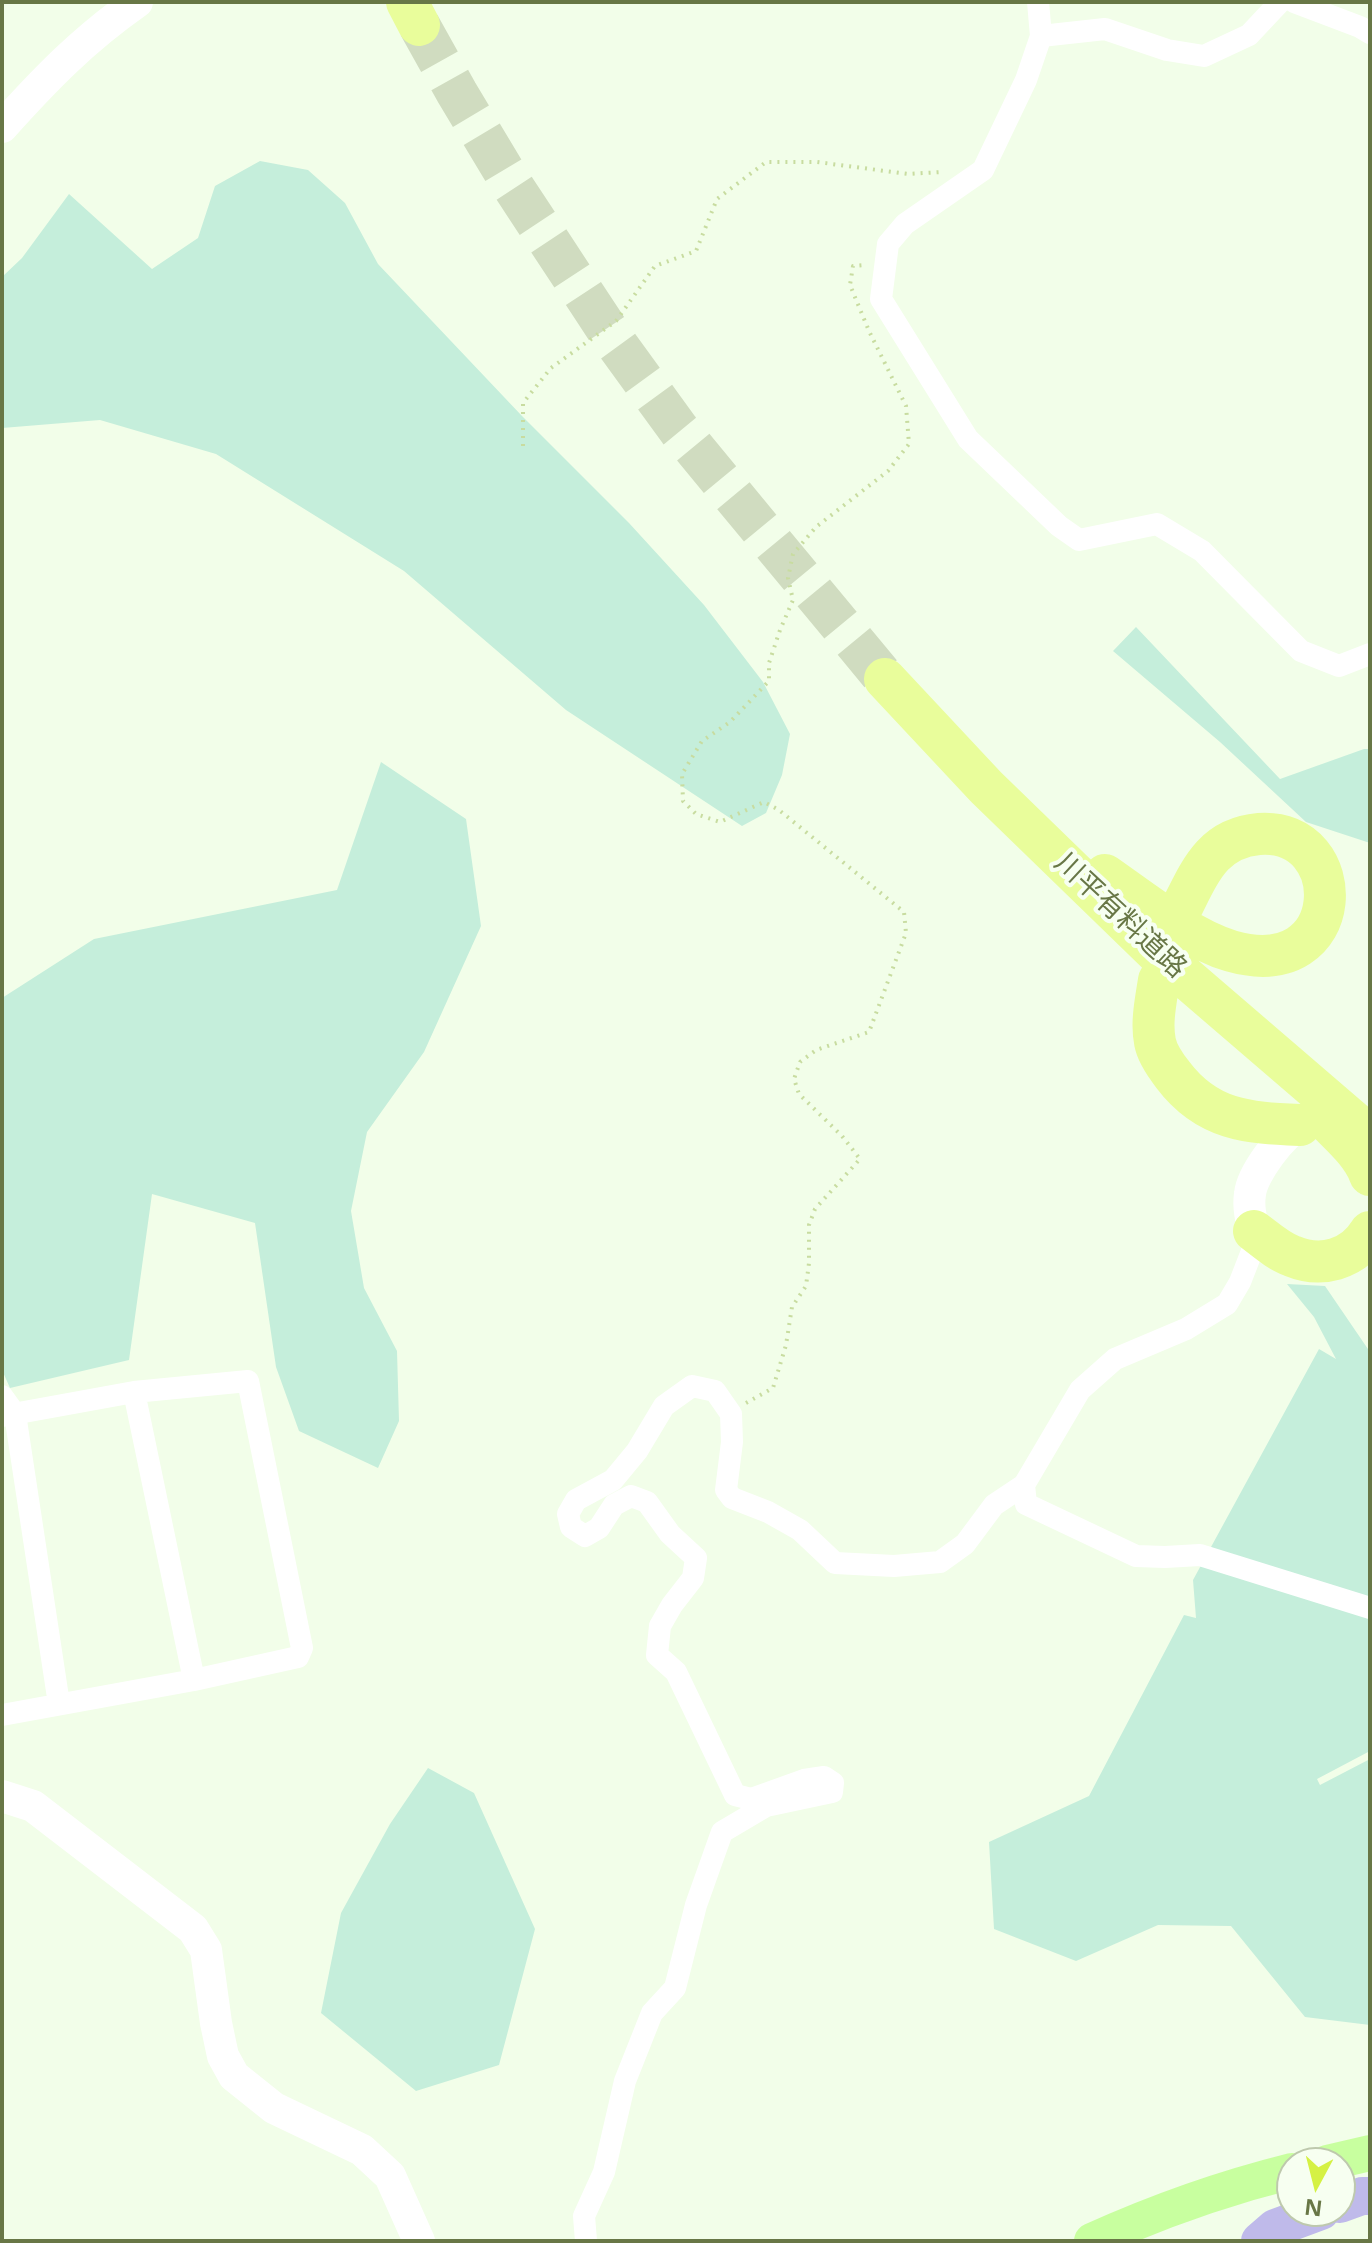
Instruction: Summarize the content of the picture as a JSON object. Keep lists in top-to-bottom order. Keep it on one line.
{"streets":{"highway":["川平有料道路"]},"north":"bottom"}
